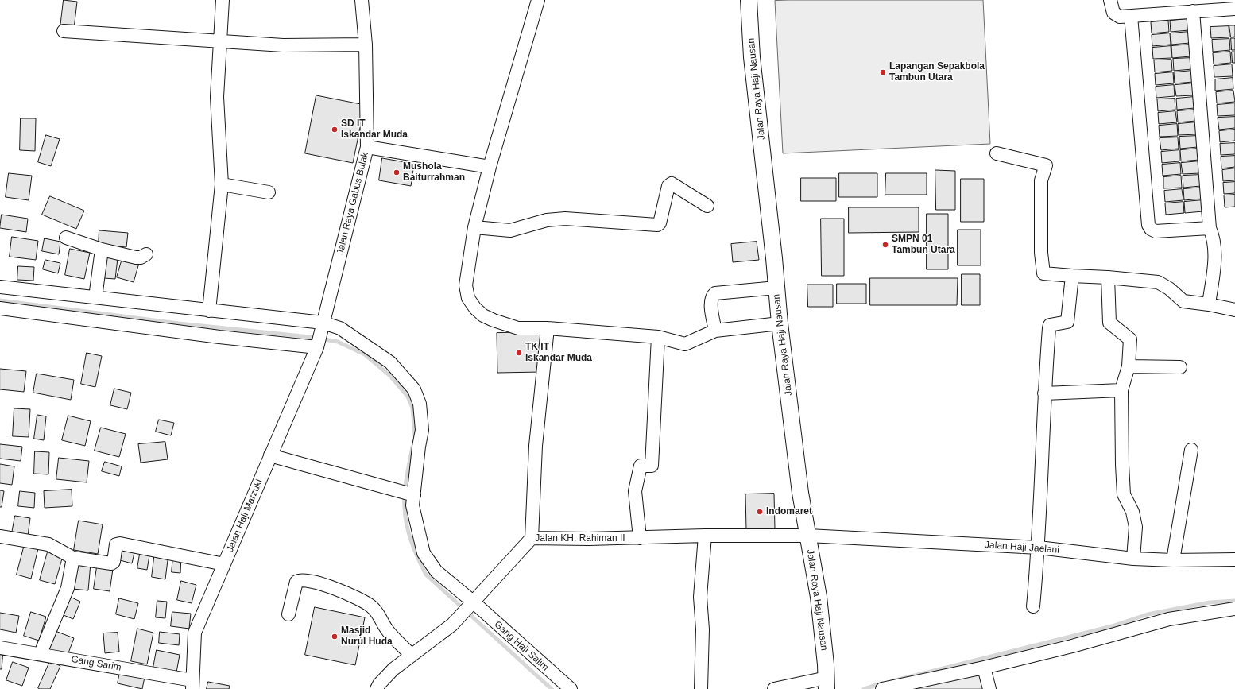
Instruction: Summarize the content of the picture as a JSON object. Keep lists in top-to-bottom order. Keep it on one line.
{"streets":{"street":["Jalan Raya Haji Nausan","Jalan Raya Gabus Bulak","Jalan Haji Marzuki","Jalan KH. Rahiman II","Jalan Haji Jaelani","Gang Haji Salim","Gang Sarim"]},"crossings":[["Jalan Raya Haji Nausan","Jalan KH. Rahiman II"],["Jalan Raya Haji Nausan","Jalan Haji Jaelani"],["Jalan Raya Gabus Bulak","Jalan Haji Marzuki"],["Jalan Raya Gabus Bulak","Gang Haji Salim"],["Jalan Haji Marzuki","Gang Sarim"],["Jalan KH. Rahiman II","Jalan Haji Jaelani"],["Jalan KH. Rahiman II","Gang Haji Salim"]],"places":["Lapangan Sepakbola Tambun Utara","SD IT Iskandar Muda","Mushola Baiturrahman","SMPN 01 Tambun Utara","TK IT Iskandar Muda","Indomaret","Masjid Nurul Huda"]}
